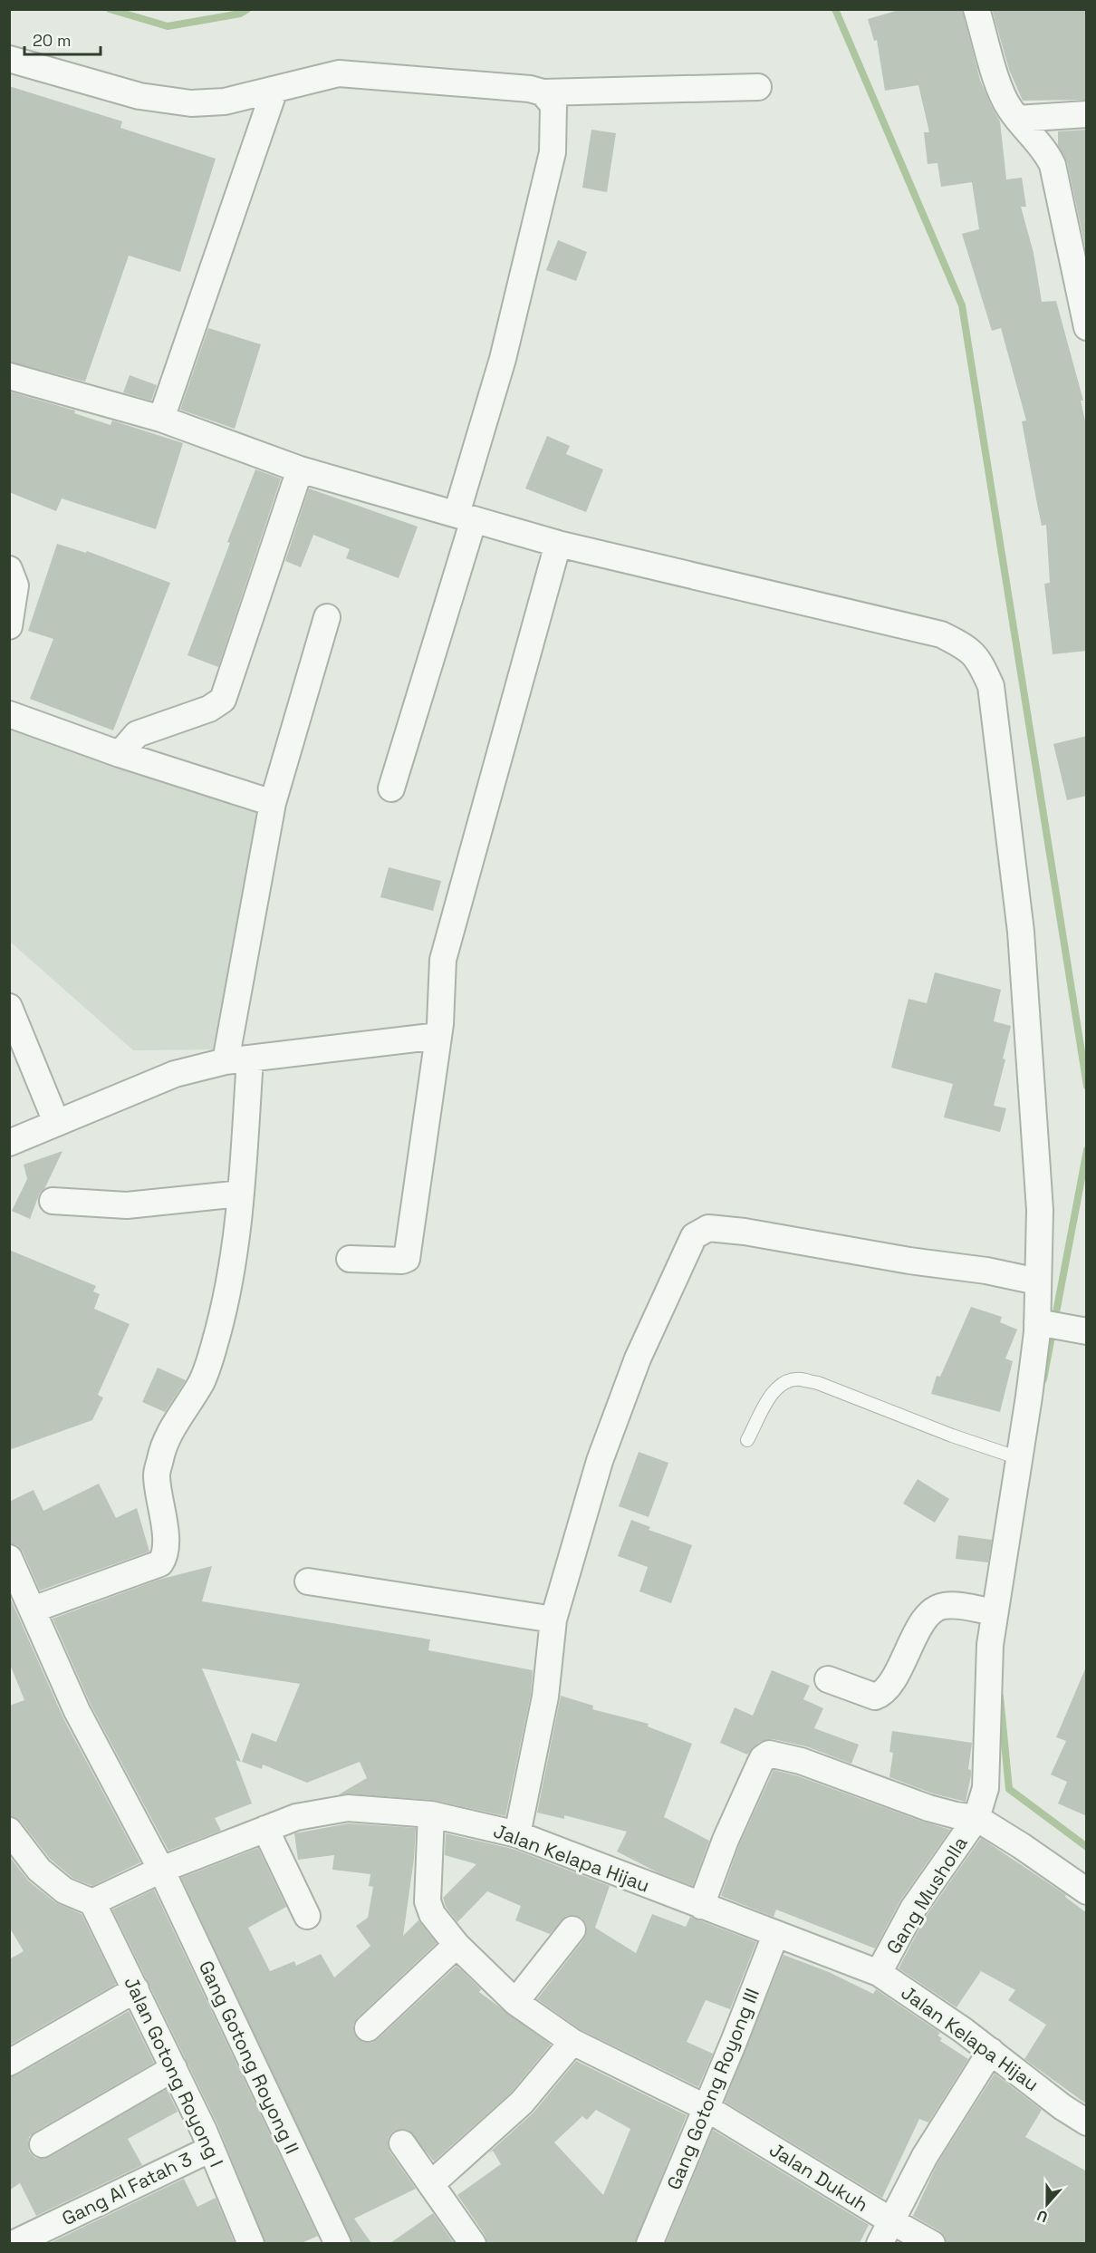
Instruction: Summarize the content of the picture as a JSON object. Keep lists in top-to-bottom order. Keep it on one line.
{"streets":{"street":["Jalan Kelapa Hijau","Gang Musholla","Gang Gotong Royong II","Jalan Gotong Royong I","Gang Gotong Royong III","Jalan Dukuh","Gang Al Fatah 3"]},"crossings":[["Jalan Kelapa Hijau","Gang Musholla"],["Jalan Kelapa Hijau","Gang Gotong Royong II"],["Jalan Kelapa Hijau","Jalan Gotong Royong I"],["Jalan Kelapa Hijau","Gang Gotong Royong III"],["Jalan Kelapa Hijau","Jalan Dukuh"],["Jalan Gotong Royong I","Gang Al Fatah 3"],["Gang Gotong Royong III","Jalan Dukuh"]],"scale_bar":"20 m","north":"bottom"}
